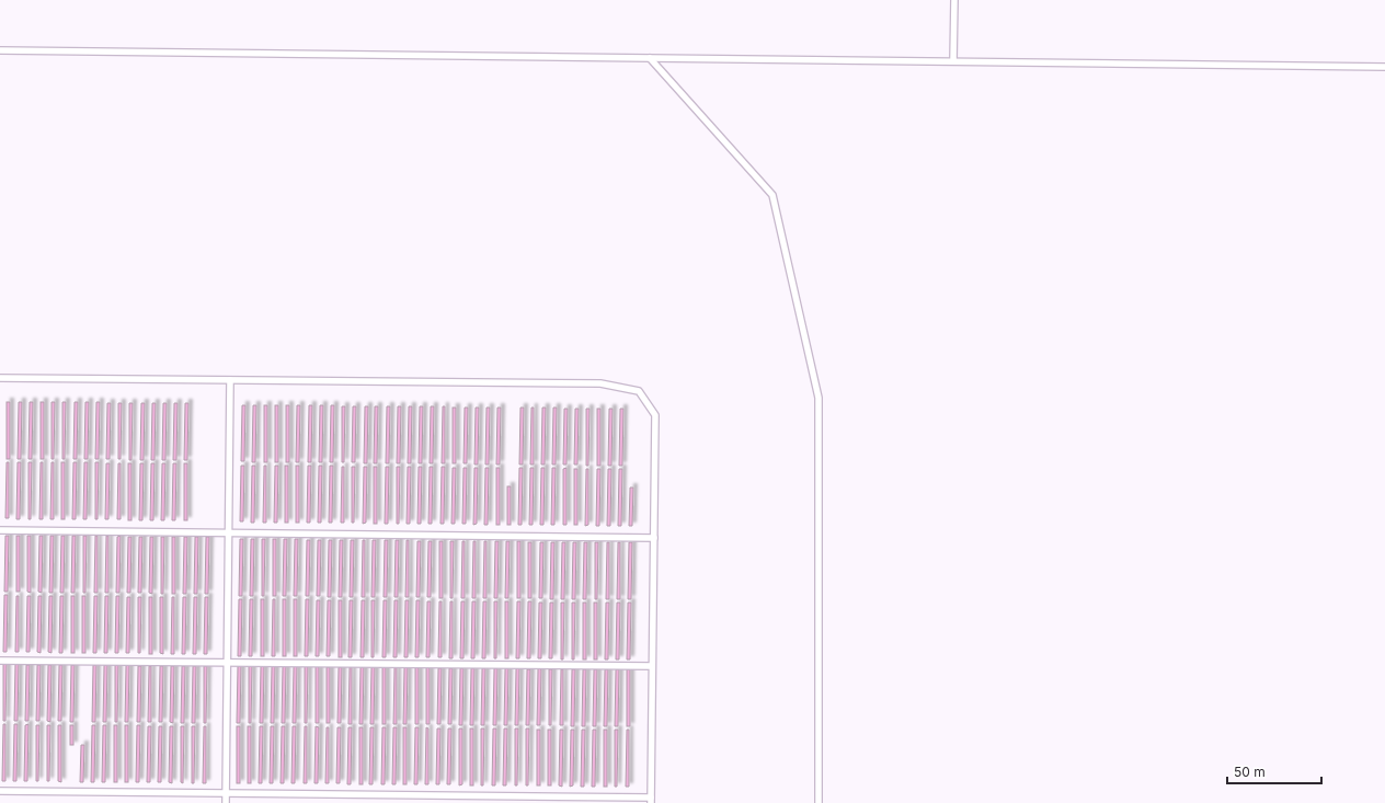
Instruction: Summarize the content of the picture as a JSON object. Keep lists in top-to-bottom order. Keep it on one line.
{"scale_bar":"50 m"}
